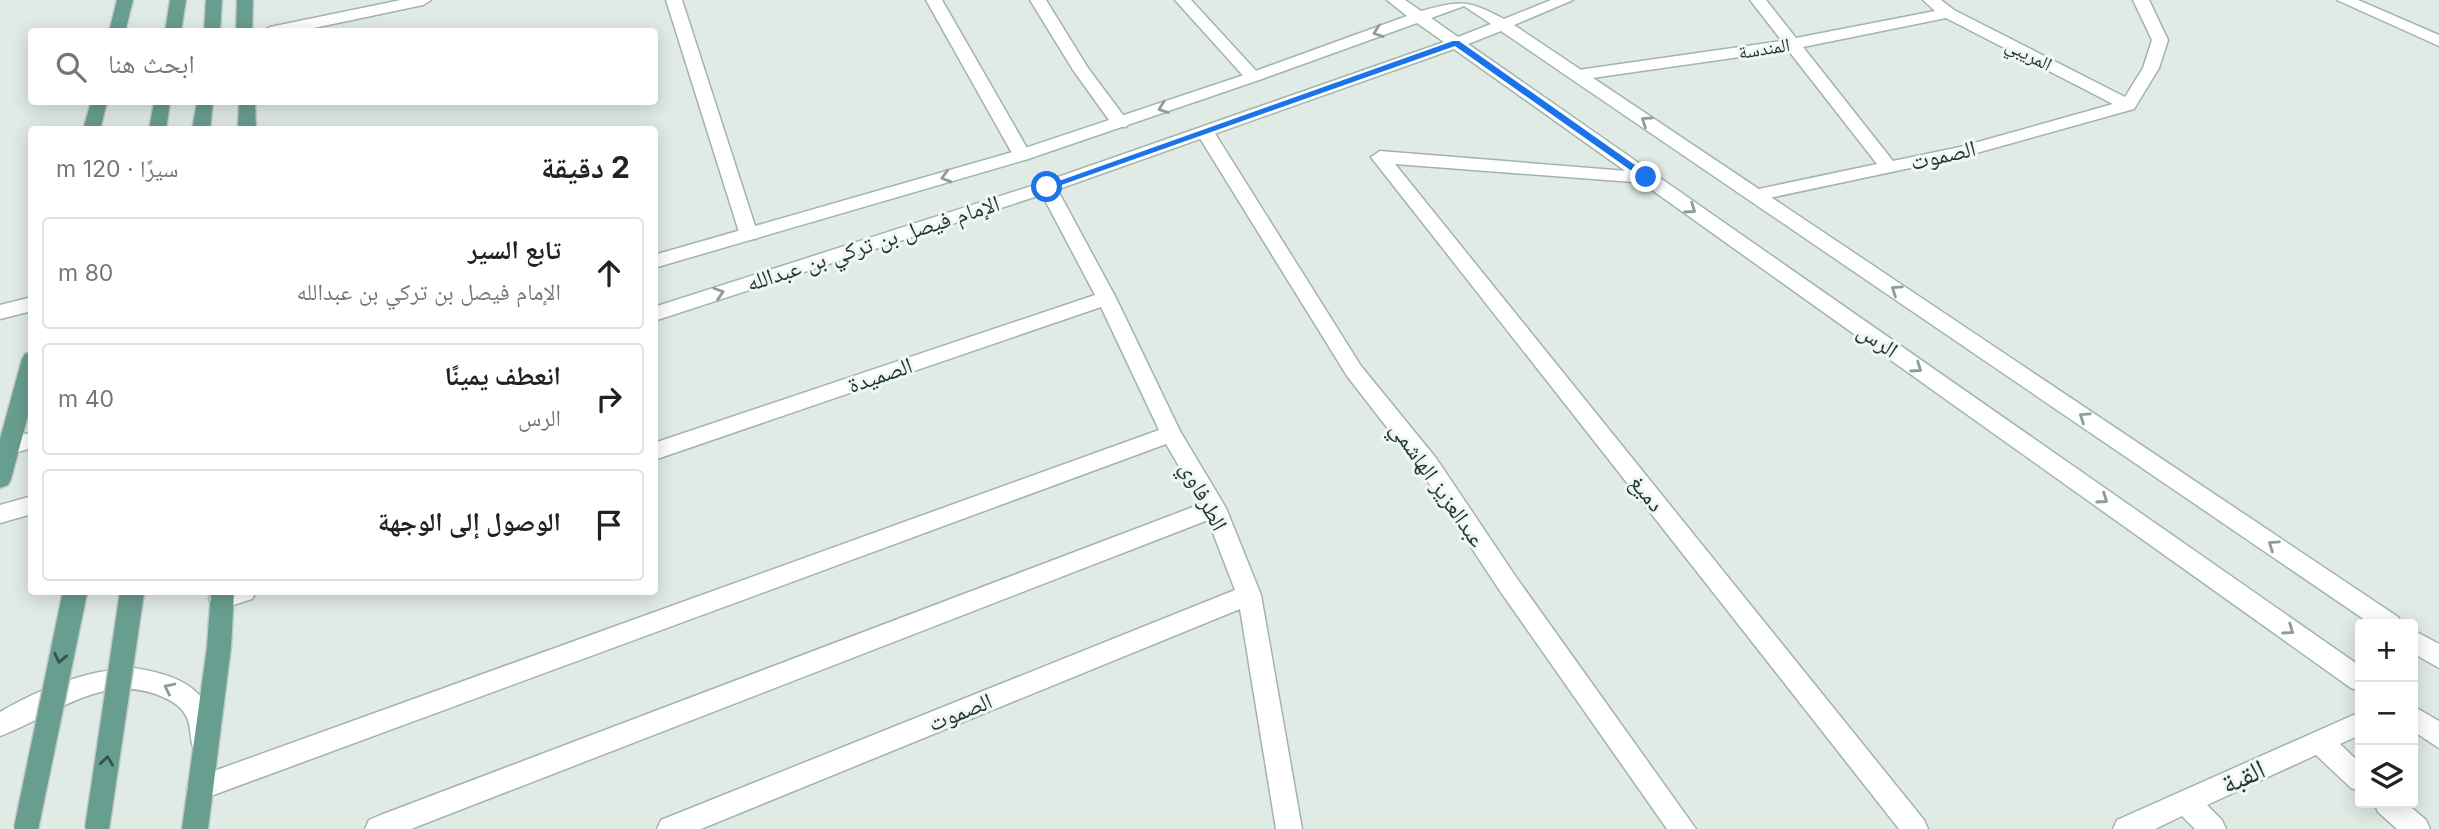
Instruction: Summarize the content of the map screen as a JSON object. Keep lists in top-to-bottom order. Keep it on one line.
{"streets":{"street":["المندسة","المريبي","الصموت","الإمام فيصل بن تركي بن عبدالله","الرس","الصميدة","عبدالعزيز الهاشمي","دميغ","الطرفاوي","القبة"]},"crossings":[["المندسة","المريبي"],["المريبي","الصموت"],["الصموت","الطرفاوي"],["الإمام فيصل بن تركي بن عبدالله","الرس"],["الإمام فيصل بن تركي بن عبدالله","عبدالعزيز الهاشمي"],["الإمام فيصل بن تركي بن عبدالله","الطرفاوي"],["الرس","دميغ"],["الصميدة","الطرفاوي"]],"page":{"search":"ابحث هنا","heading":["2 دقيقة","سيرًا · 120 m"],"list":[["تابع السير","الإمام فيصل بن تركي بن عبدالله","80 m"],["انعطف يمينًا","الرس","40 m"],"الوصول إلى الوجهة"],"map_buttons":["+","−"]}}
